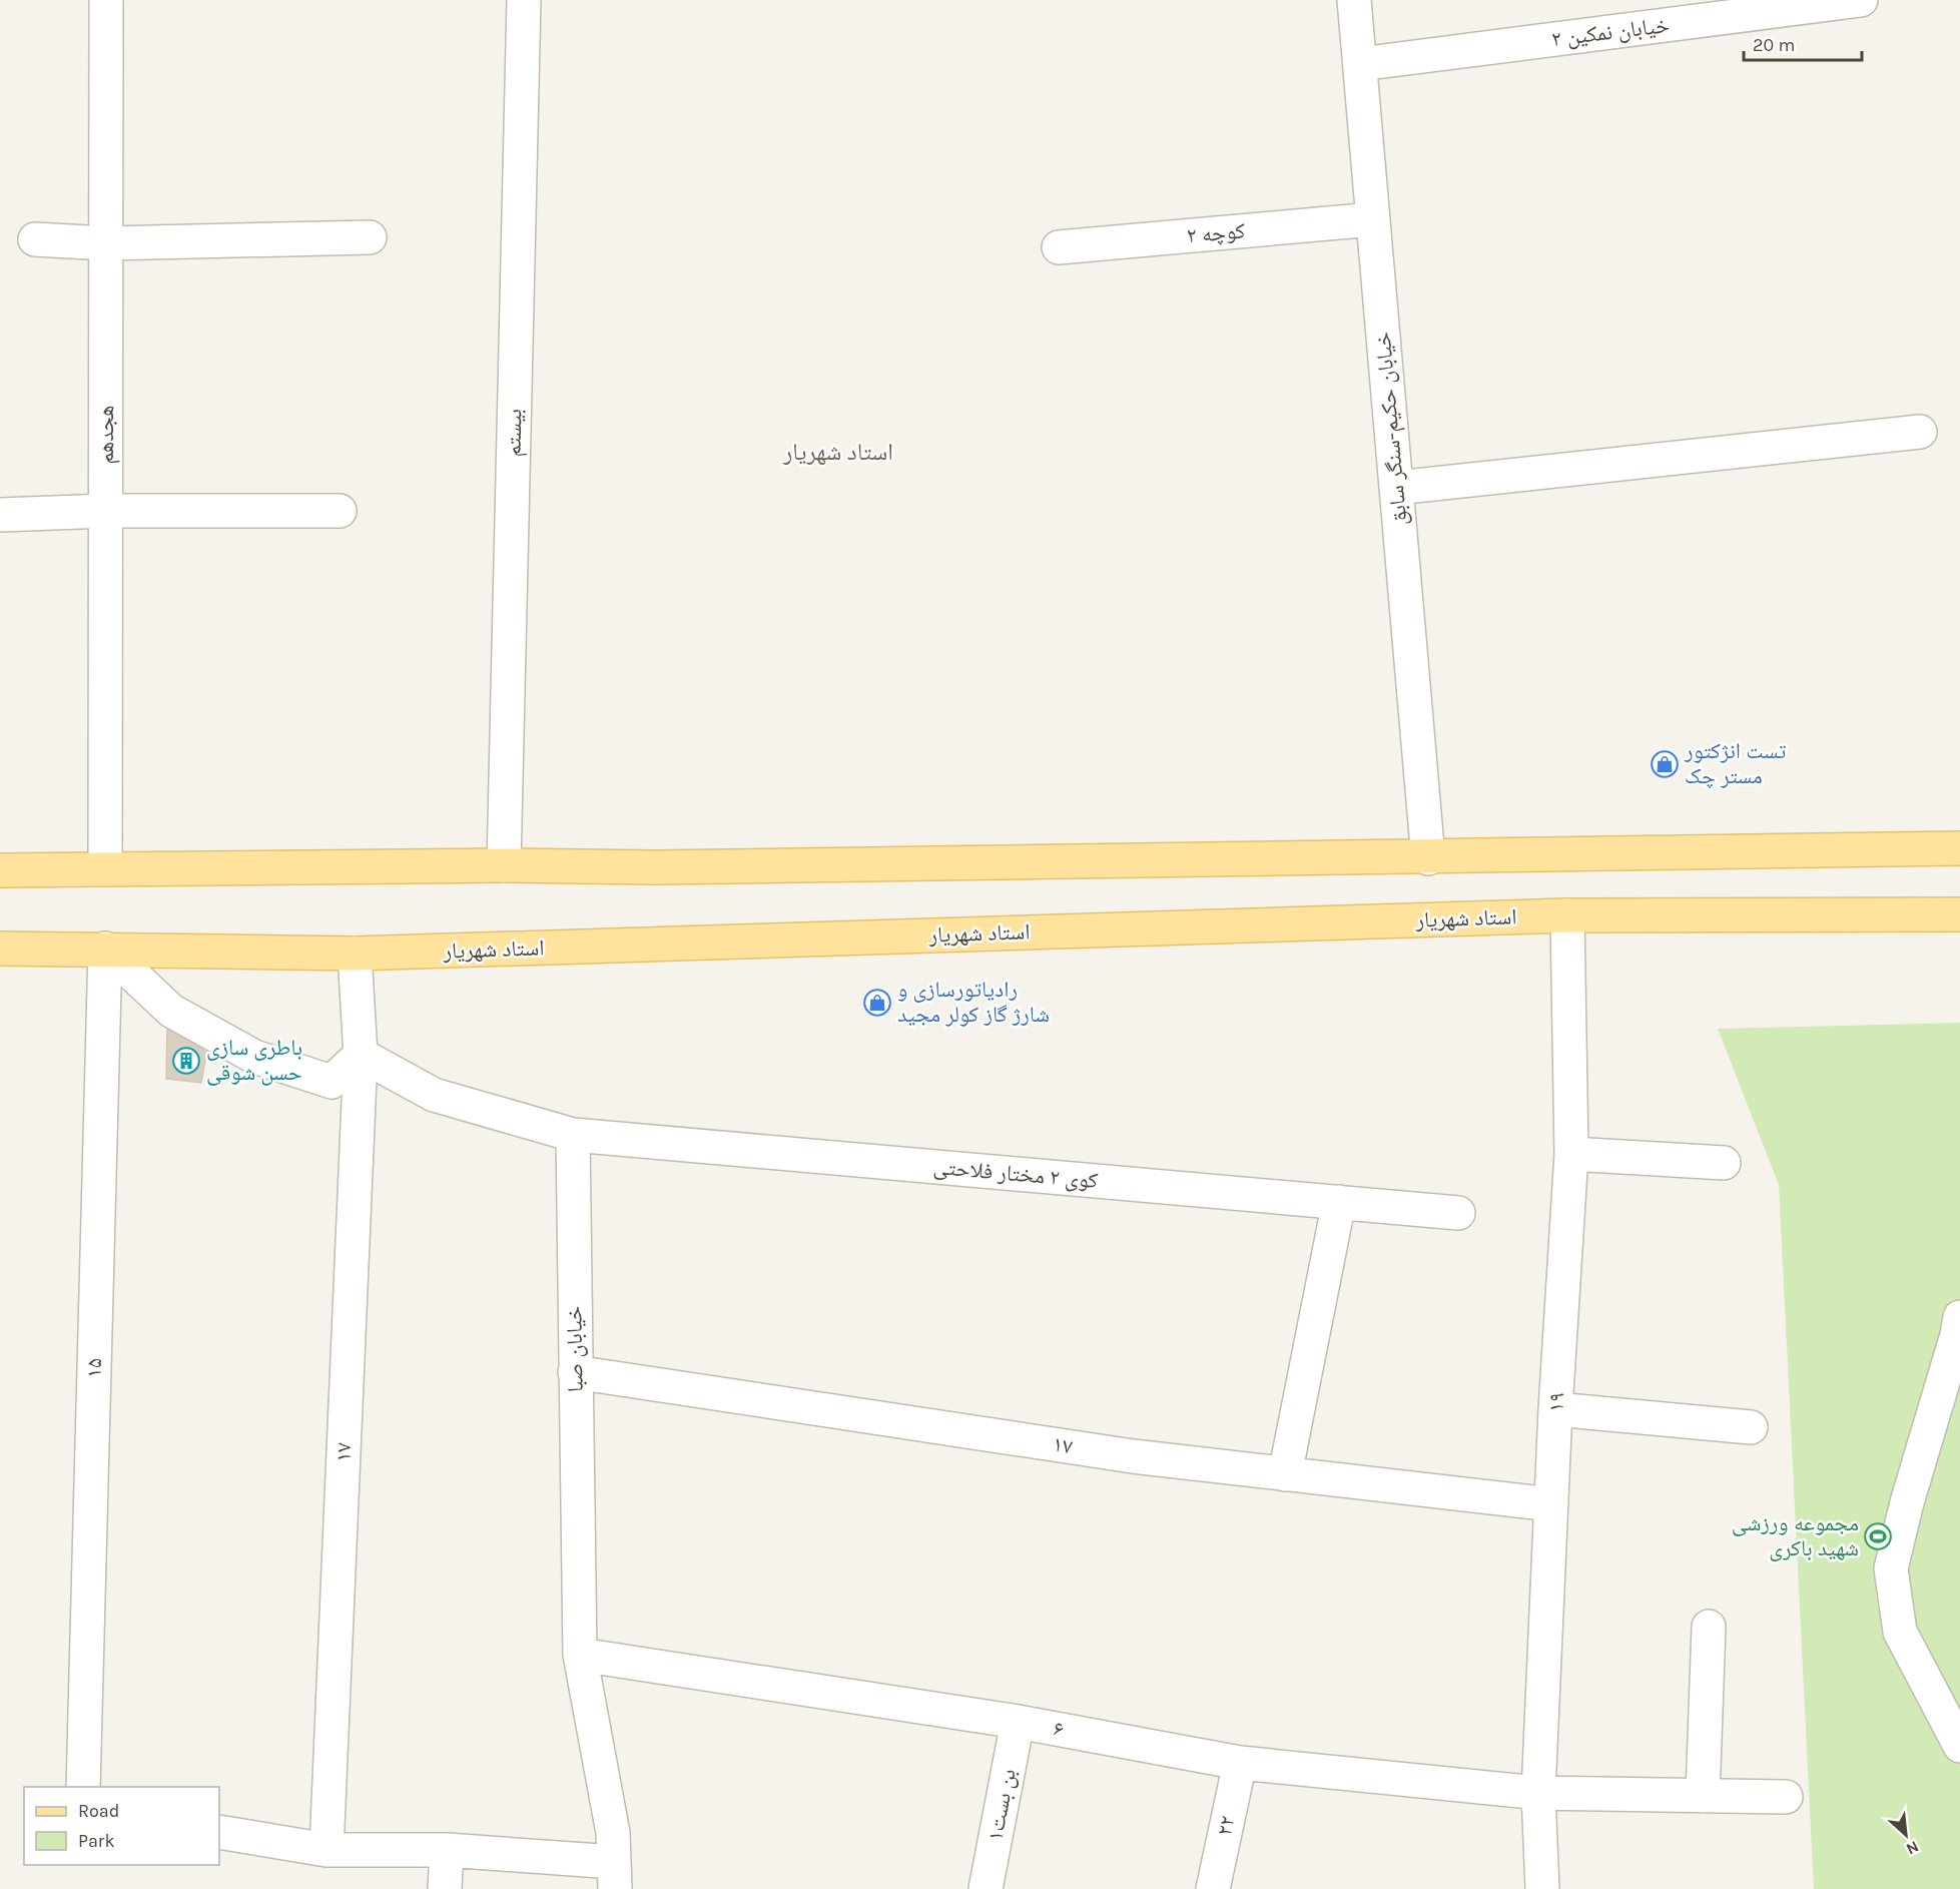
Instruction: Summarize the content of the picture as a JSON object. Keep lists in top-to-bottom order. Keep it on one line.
{"streets":{"main road":["استاد شهریار"],"street":["خیابان نمکین ۲","کوچه ۲","خیابان حکیم-سنگر سابق","بیستم","هجدهم","کوی ۲ مختار فلاحتی","خیابان صبا","۱۵","۱۹","۱۷","۶","بن بست۱","۲۲"]},"crossings":[["خیابان نمکین ۲","خیابان حکیم-سنگر سابق"],["کوچه ۲","خیابان حکیم-سنگر سابق"],["استاد شهریار","۱۵"],["استاد شهریار","۱۹"],["کوی ۲ مختار فلاحتی","خیابان صبا"],["خیابان صبا","۱۷"],["خیابان صبا","۶"],["۱۹","۱۷"],["۱۹","۶"],["۶","بن بست۱"],["۶","۲۲"]],"districts":["استاد شهریار"],"places":{"shop":["تست انژکتور مستر چک","رادیاتورسازی و شارژ گاز کولر مجید"],"building":["باطری سازی حسن شوقی"],"sports":["مجموعه ورزشی شهید باکری"]},"legend":["Road","Park"],"scale_bar":"20 m","north":"bottom right"}
